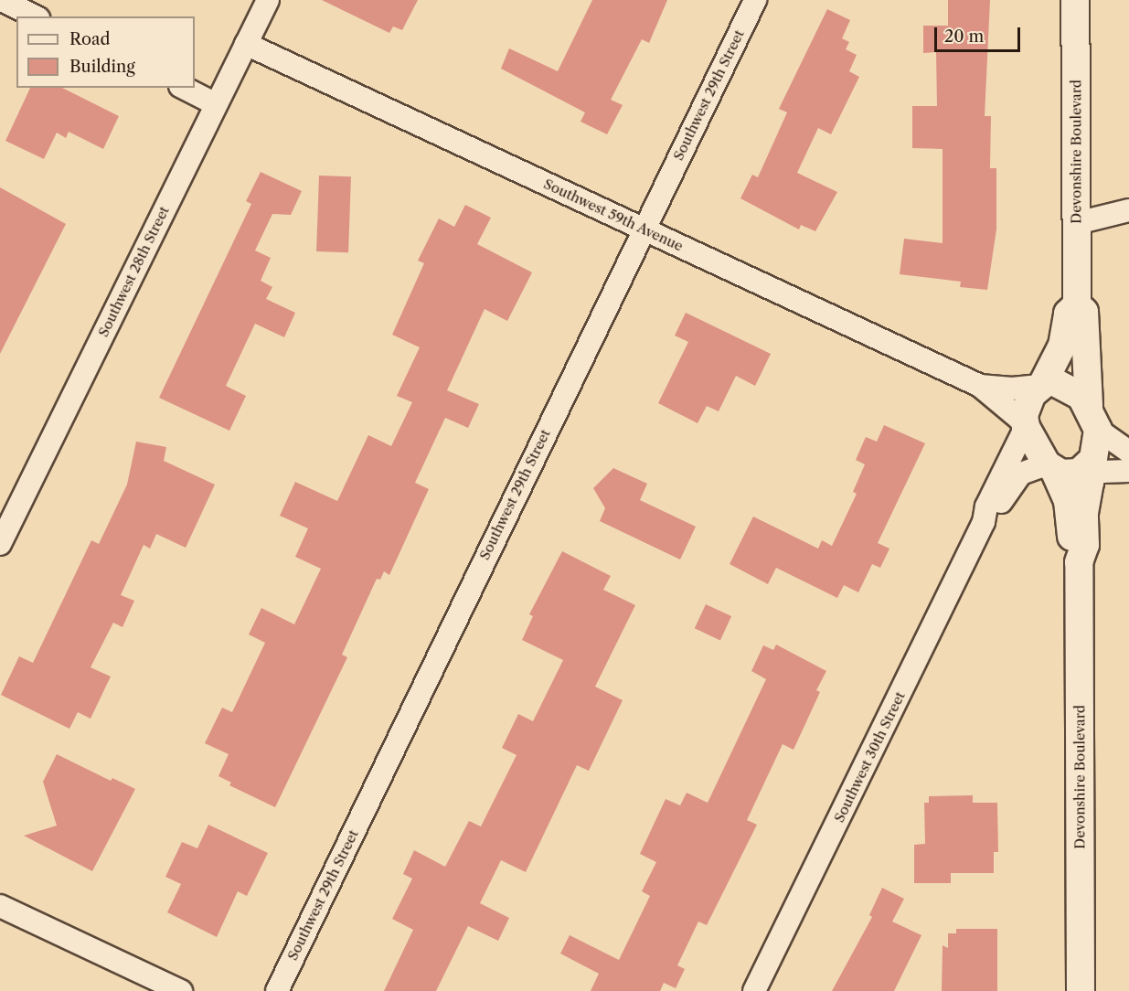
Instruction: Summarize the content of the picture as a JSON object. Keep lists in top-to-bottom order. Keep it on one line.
{"streets":{"street":["Southwest 29th Street","Devonshire Boulevard","Southwest 59th Avenue","Southwest 28th Street","Southwest 30th Street"]},"crossings":[["Southwest 29th Street","Southwest 59th Avenue"],["Devonshire Boulevard","Southwest 59th Avenue"],["Devonshire Boulevard","Southwest 30th Street"],["Southwest 59th Avenue","Southwest 28th Street"],["Southwest 59th Avenue","Southwest 30th Street"]],"legend":["Road","Building"],"scale_bar":"20 m"}
